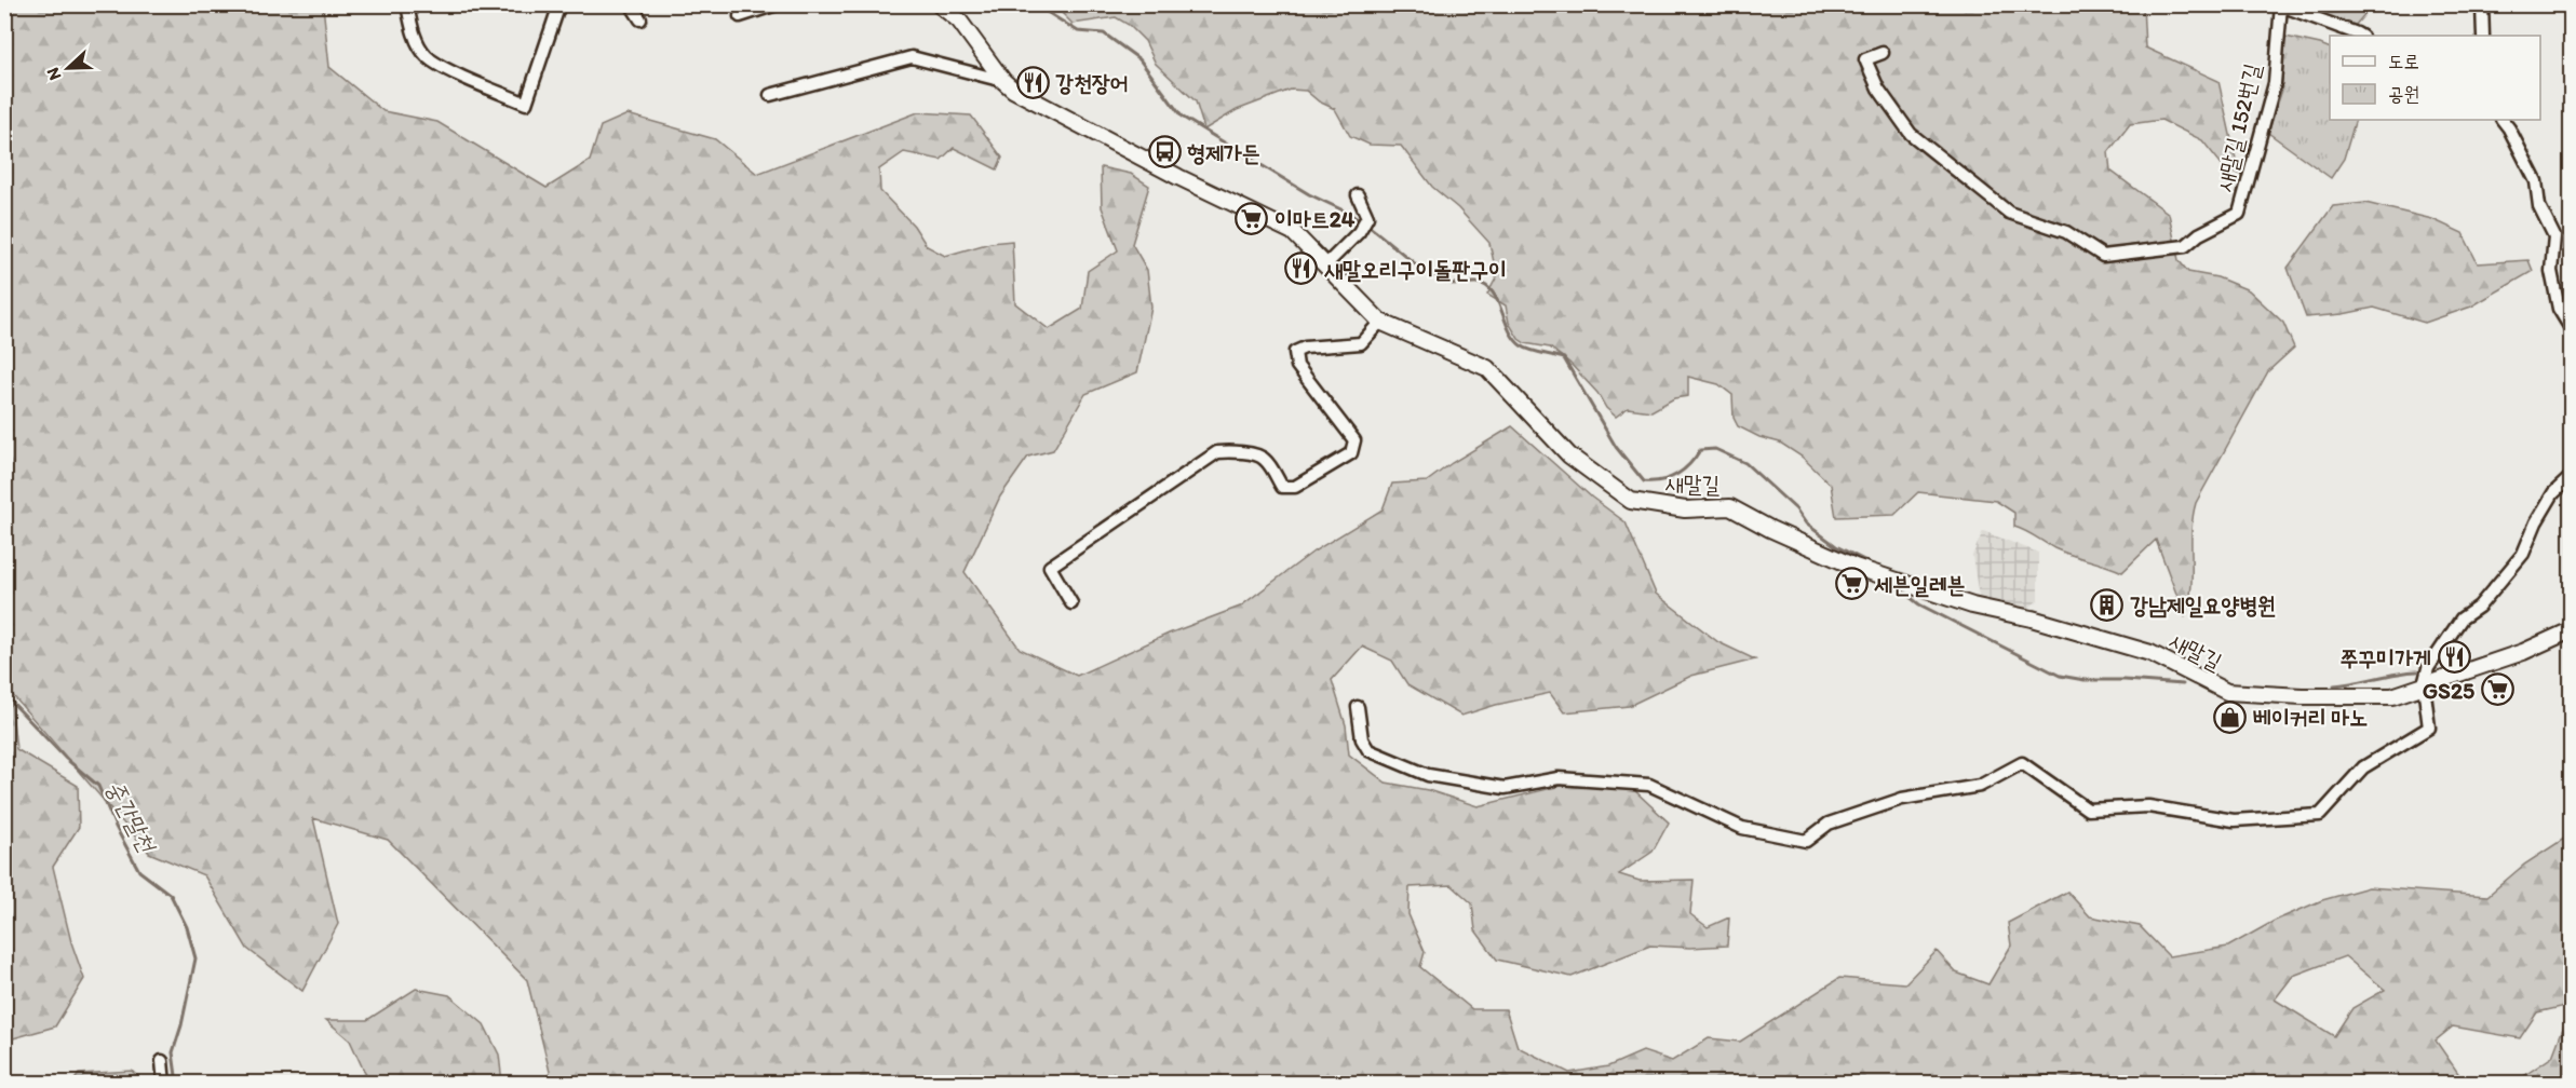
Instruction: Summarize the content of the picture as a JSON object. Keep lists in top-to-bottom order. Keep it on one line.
{"streets":{"street":["새말길 152번길","새말길"]},"water":["중간말천"],"places":{"restaurant":["강천장어","새말오리구이돌판구이","쭈꾸미가게"],"bus stop":["형제가든"],"supermarket":["이마트24","세븐일레븐","GS25"],"building":["강남제일요양병원"],"shop":["베이커리 마노"]},"legend":["도로","공원"],"north":"left"}
